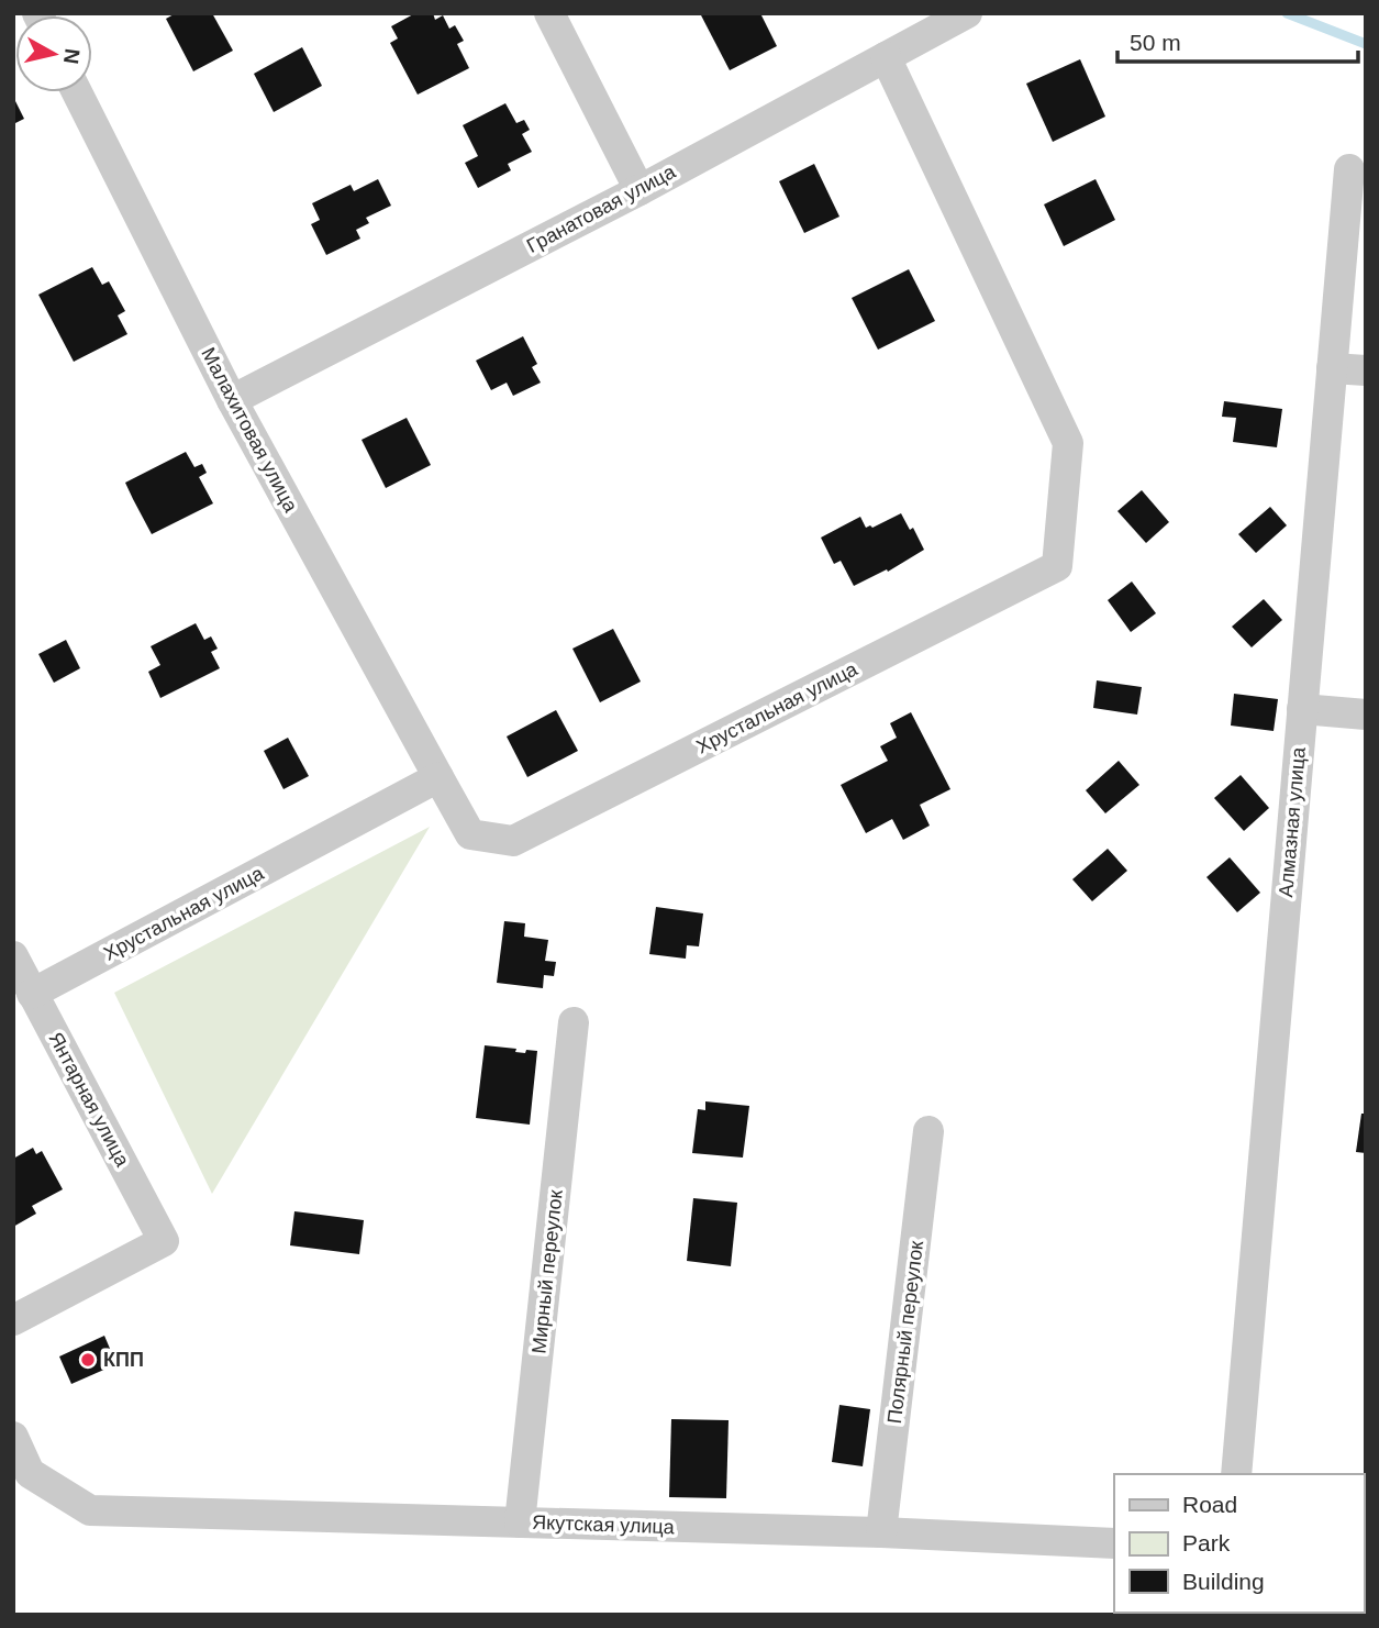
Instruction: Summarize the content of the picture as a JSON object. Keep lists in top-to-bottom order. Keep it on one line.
{"streets":{"street":["Гранатовая улица","Малахитовая улица","Хрустальная улица","Алмазная улица","Янтарная улица","Мирный переулок","Полярный переулок","Якутская улица"]},"crossings":[["Гранатовая улица","Малахитовая улица"],["Гранатовая улица","Хрустальная улица"],["Малахитовая улица","Хрустальная улица"],["Хрустальная улица","Янтарная улица"],["Мирный переулок","Якутская улица"],["Полярный переулок","Якутская улица"]],"places":["КПП"],"legend":["Road","Park","Building"],"scale_bar":"50 m","north":"right"}
